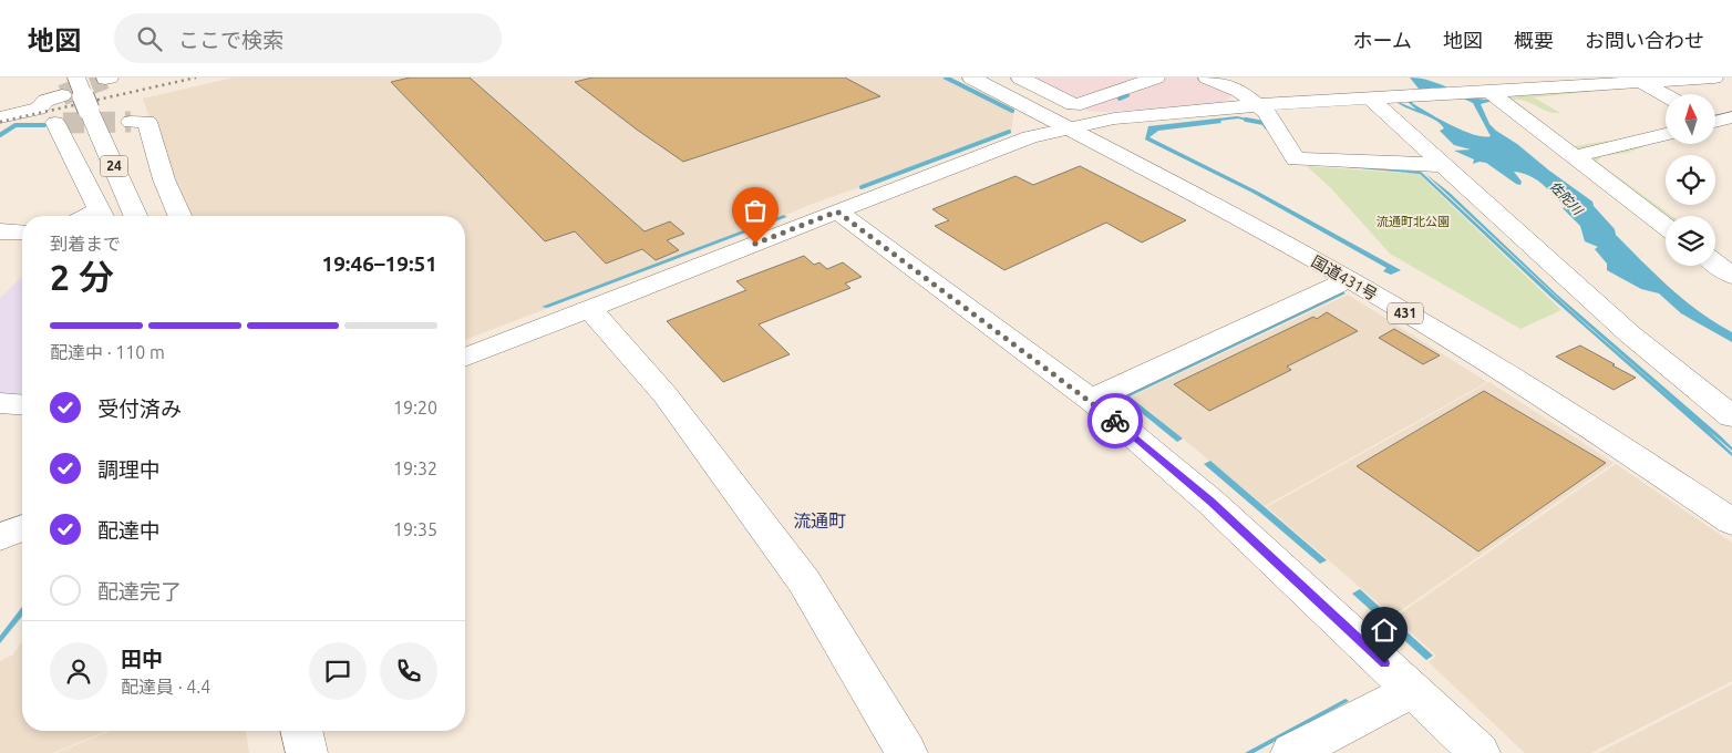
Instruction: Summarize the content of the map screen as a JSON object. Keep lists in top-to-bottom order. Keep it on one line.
{"streets":{"main road":["24","国道431号","431"]},"districts":["流通町"],"water":["佐陀川"],"parks":["流通町北公園"],"north":"top","page":{"header":"地図","search":"ここで検索","nav":["ホーム","地図","概要","お問い合わせ"],"heading":["2 分","到着まで","19:46–19:51"],"panel":["田中","配達員 · 4.4"],"bar":"配達中 · 110 m","list":[["受付済み","19:20"],["調理中","19:32"],["配達中","19:35"],"配達完了"]}}
